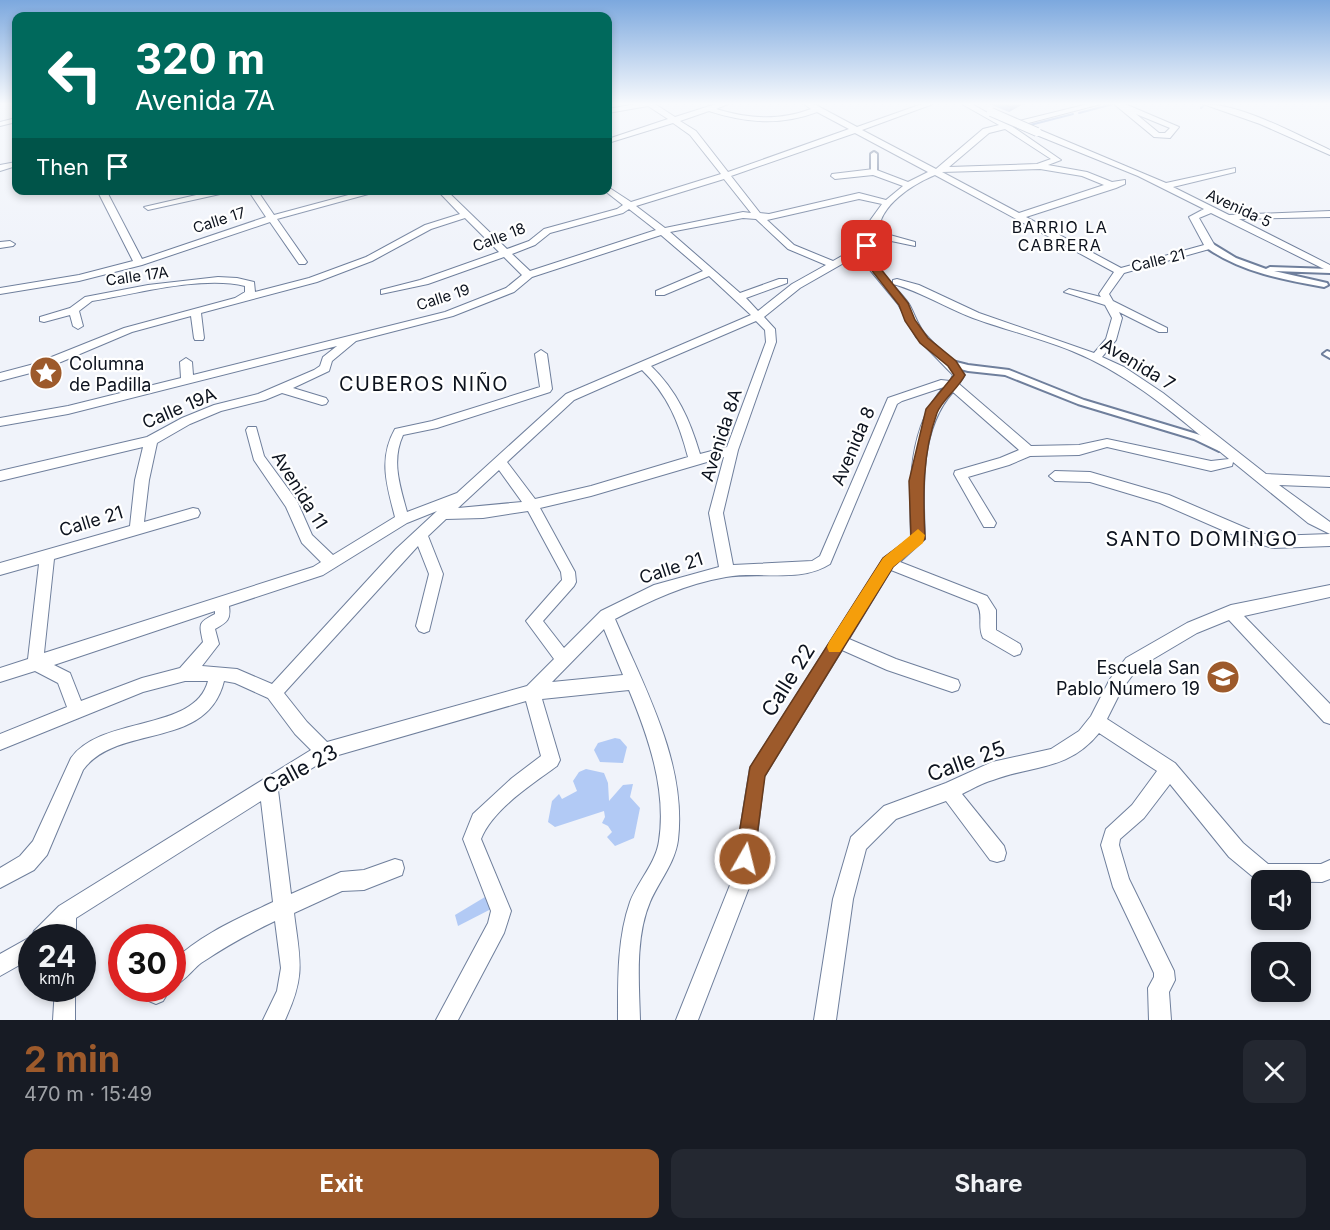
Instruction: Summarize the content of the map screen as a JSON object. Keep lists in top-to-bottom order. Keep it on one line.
{"streets":{"street":["Avenida 5","Calle 17","Calle 18","Calle 21","Calle 17A","Calle 19","Avenida 7","Calle 19A","Avenida 8A","Avenida 8","Avenida 11","Calle 22","Calle 25","Calle 23"]},"crossings":[["Avenida 5","Calle 21"],["Calle 17","Calle 17A"],["Calle 21","Avenida 7"],["Calle 21","Avenida 8A"],["Calle 21","Avenida 8"],["Calle 21","Calle 23"],["Calle 19","Calle 19A"],["Avenida 8","Calle 22"]],"districts":["BARRIO LA CABRERA","CUBEROS NIÑO","SANTO DOMINGO"],"places":{"place":["Columna de Padilla"],"school or university":["Escuela San Pablo Numero 19"]},"page":{"turn":["320 m","Avenida 7A"],"then":"Then","speed":"24 km/h","limit":"30","heading":["2 min","470 m · 15:49"],"buttons":["Exit","Share"]}}
